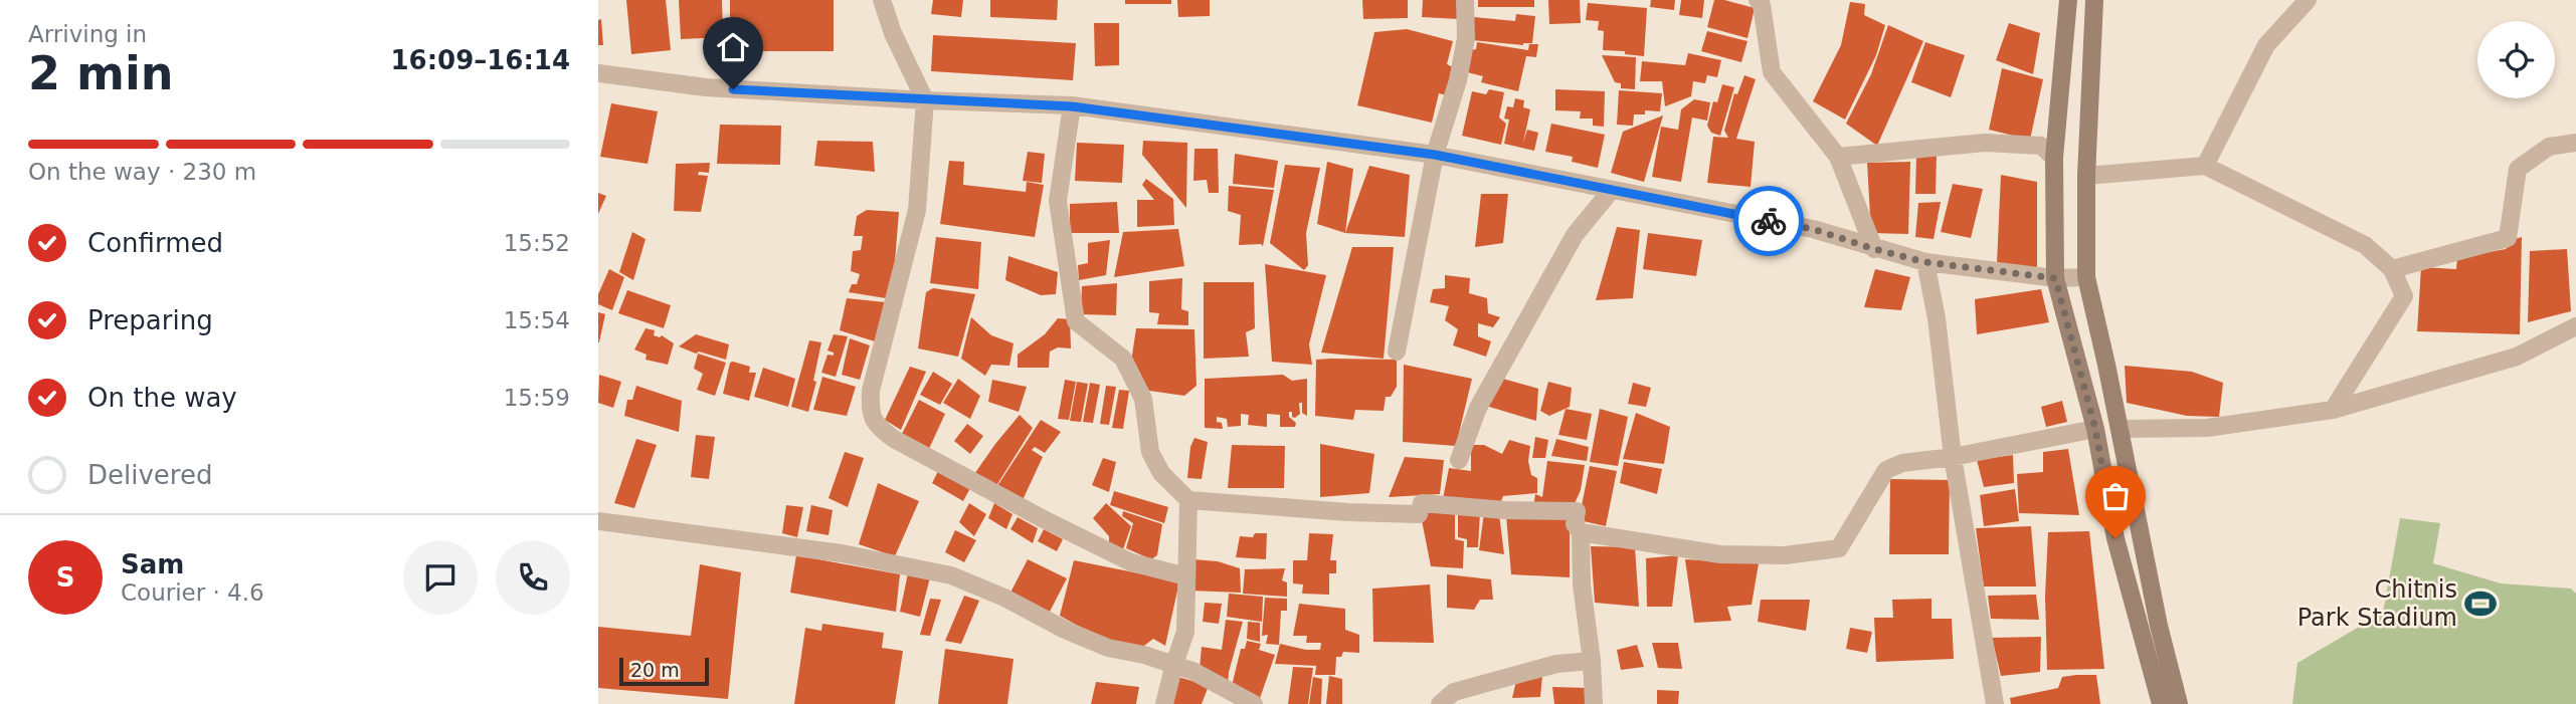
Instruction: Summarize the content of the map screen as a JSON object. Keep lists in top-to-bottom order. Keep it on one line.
{"places":{"sports":["Chitnis Park Stadium"]},"scale_bar":"20 m","page":{"heading":["2 min","Arriving in","16:09–16:14"],"panel":["Sam","Courier · 4.6"],"bar":"On the way · 230 m","list":[["Confirmed","15:52"],["Preparing","15:54"],["On the way","15:59"],"Delivered"],"round":"S","scale":"20 m"}}
